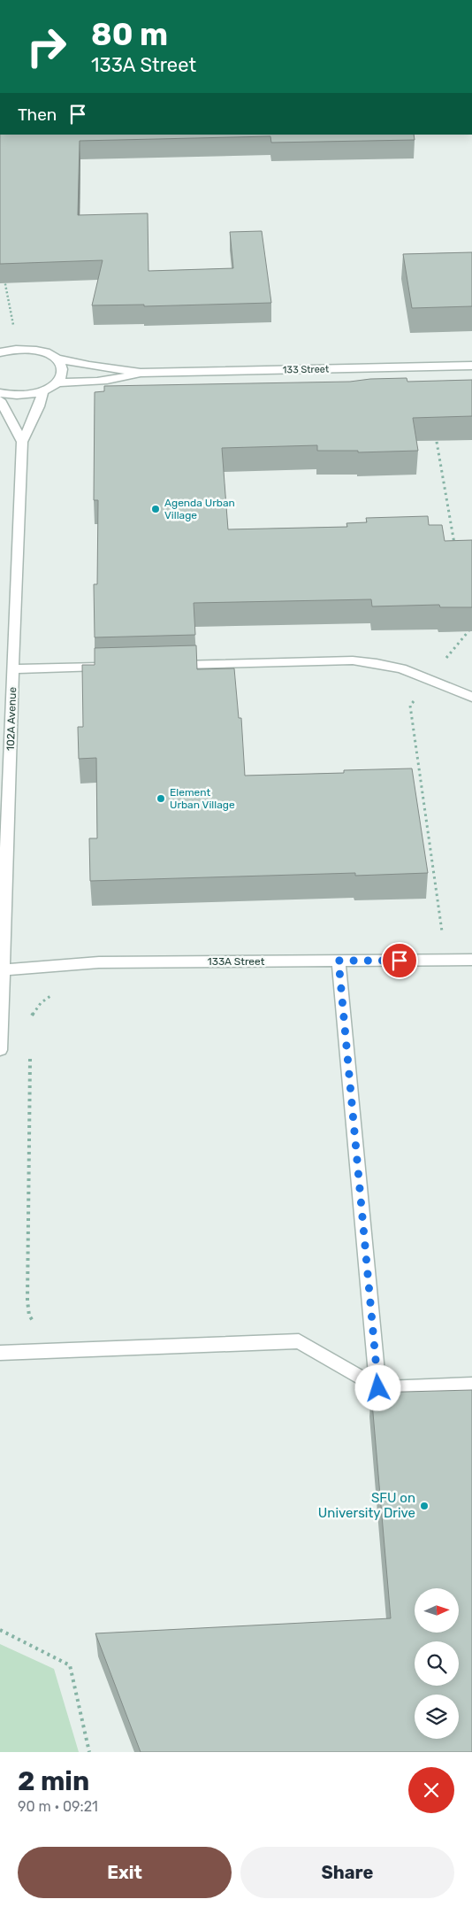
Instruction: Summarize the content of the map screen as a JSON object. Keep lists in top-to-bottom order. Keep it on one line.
{"streets":{"street":["133 Street","102A Avenue","133A Street"]},"crossings":[["102A Avenue","133A Street"]],"places":["Agenda Urban Village","Element Urban Village","SFU on University Drive"],"north":"right","page":{"turn":["80 m","133A Street"],"then":"Then","heading":["2 min","90 m · 09:21"],"buttons":["Exit","Share"]}}
